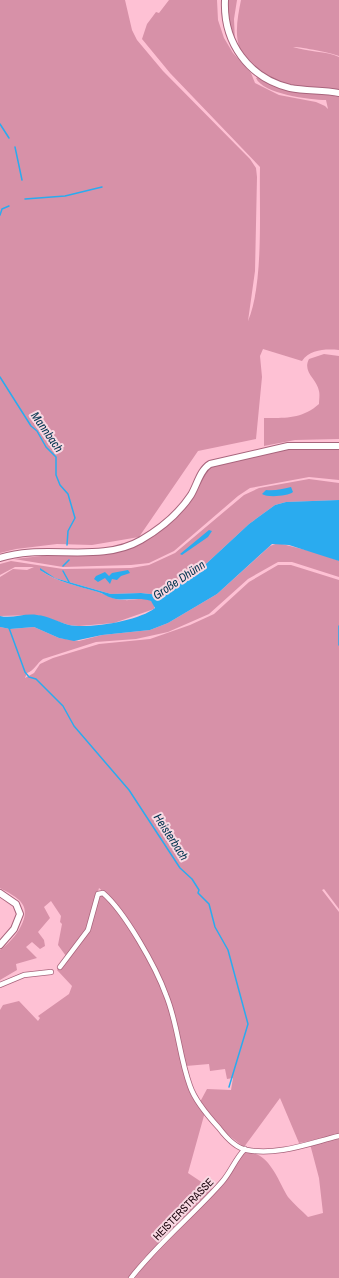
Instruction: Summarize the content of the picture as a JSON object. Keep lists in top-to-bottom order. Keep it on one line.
{"streets":{"street":["HEISTERSTRASSE"]},"water":["Mannbach","Große Dhünn","Heisterbach"]}
